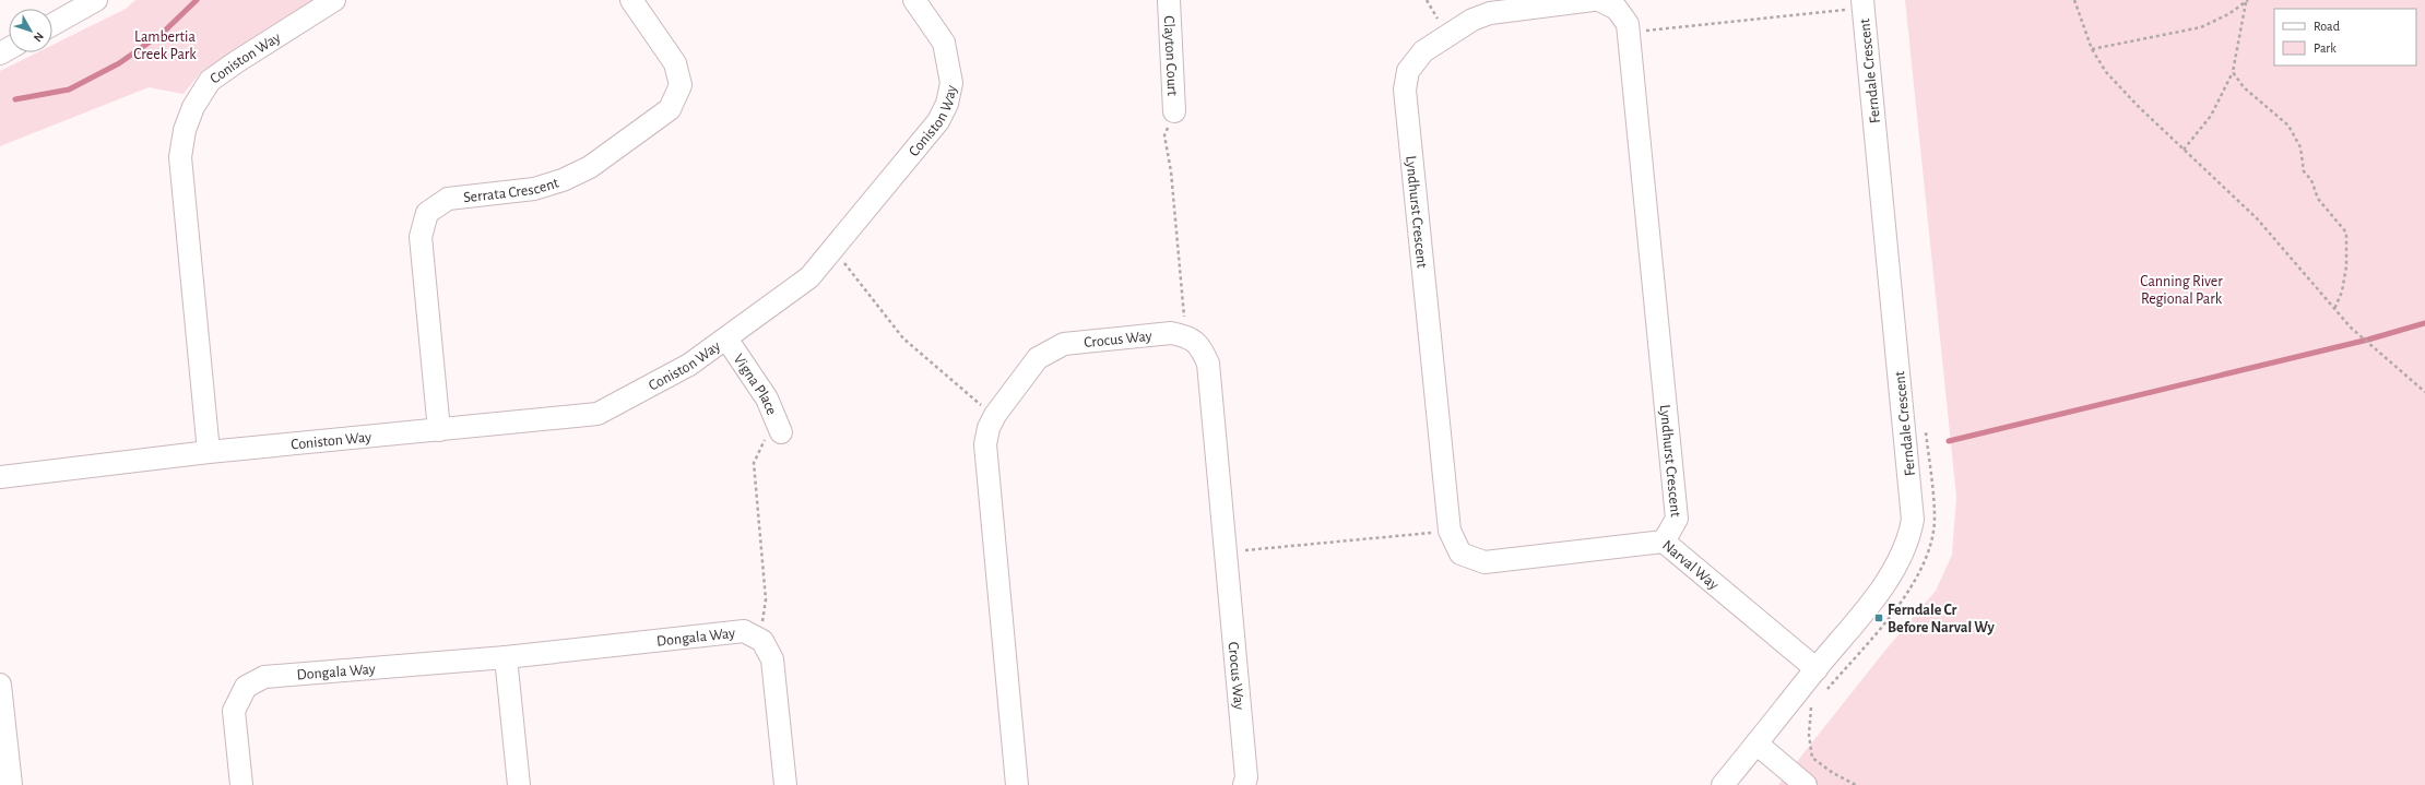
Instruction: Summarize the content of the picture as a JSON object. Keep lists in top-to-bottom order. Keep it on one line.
{"streets":{"street":["Clayton Court","Coniston Way","Ferndale Crescent","Serrata Crescent","Lyndhurst Crescent","Crocus Way","Vigna Place","Narval Way","Dongala Way"]},"crossings":[["Coniston Way","Serrata Crescent"],["Coniston Way","Vigna Place"],["Ferndale Crescent","Narval Way"],["Lyndhurst Crescent","Narval Way"]],"parks":["Lambertia Creek Park","Canning River Regional Park"],"places":{"transit":["Ferndale Cr Before Narval Wy"]},"legend":["Road","Park"],"north":"bottom right"}
